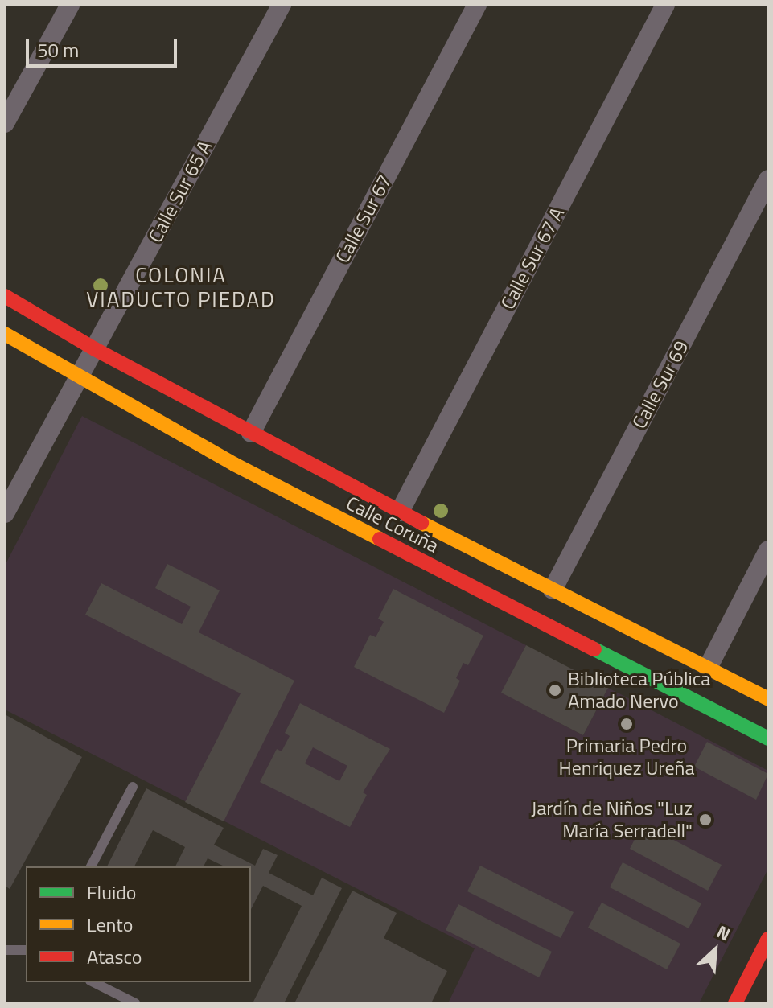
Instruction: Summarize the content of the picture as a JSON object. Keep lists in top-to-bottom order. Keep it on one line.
{"streets":{"street":["Calle Sur 65 A","Calle Sur 67","Calle Sur 67 A","Calle Sur 69","Calle Coruña"]},"crossings":[["Calle Sur 65 A","Calle Coruña"],["Calle Sur 67","Calle Coruña"],["Calle Sur 67 A","Calle Coruña"],["Calle Sur 69","Calle Coruña"]],"districts":["COLONIA VIADUCTO PIEDAD"],"places":["Biblioteca Pública Amado Nervo","Primaria Pedro Henriquez Ureña","Jardín de Niños \"Luz María Serradell\""],"legend":["Fluido","Lento","Atasco"],"scale_bar":"50 m","north":"top right"}
